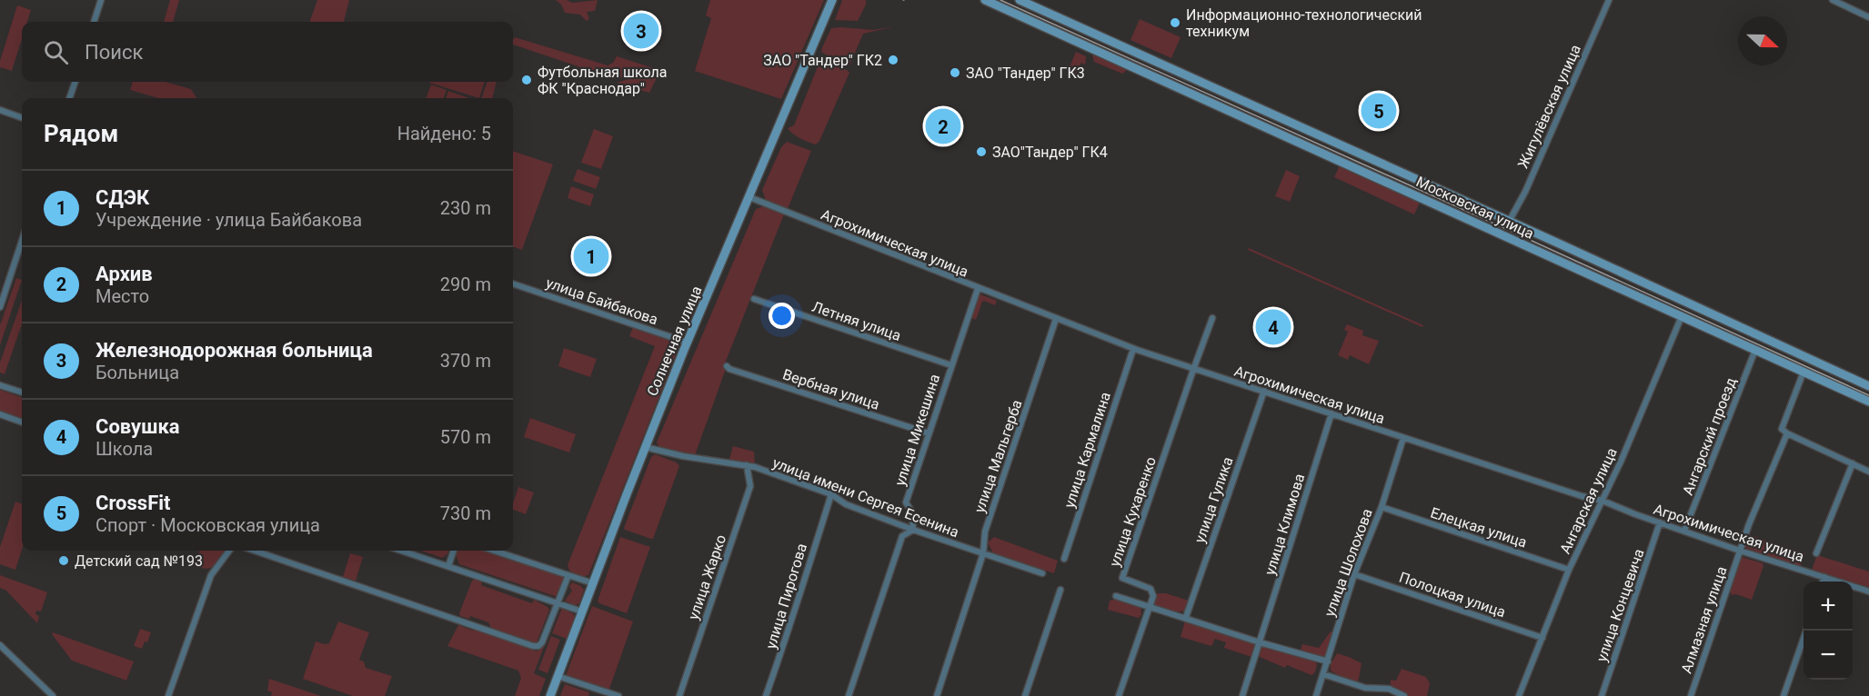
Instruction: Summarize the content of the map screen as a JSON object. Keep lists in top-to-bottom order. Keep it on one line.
{"streets":{"street":["Жигулёвская улица","Московская улица","Агрохимическая улица","улица Байбакова","Летняя улица","Солнечная улица","Вербная улица","улица Микешина","Ангарский проезд","улица Кармалина","улица Мальгерба","улица имени Сергея Есенина","улица Гулика","Ангарская улица","улица Кухаренко","улица Климова","Елецкая улица","улица Шолохова","улица Жарко","Полоцкая улица","улица Пирогова","улица Концевича","Алмазная улица"]},"crossings":[["Жигулёвская улица","Московская улица"],["Московская улица","Ангарский проезд"],["Московская улица","Ангарская улица"],["Московская улица","Алмазная улица"],["Агрохимическая улица","Солнечная улица"],["Агрохимическая улица","улица Микешина"],["Агрохимическая улица","Ангарский проезд"],["Агрохимическая улица","улица Кармалина"],["Агрохимическая улица","улица Мальгерба"],["Агрохимическая улица","улица Гулика"],["Агрохимическая улица","Ангарская улица"],["Агрохимическая улица","улица Кухаренко"],["Агрохимическая улица","улица Климова"],["Агрохимическая улица","улица Шолохова"],["Агрохимическая улица","улица Концевича"],["Агрохимическая улица","Алмазная улица"],["улица Байбакова","Солнечная улица"],["Летняя улица","улица Микешина"],["Солнечная улица","улица имени Сергея Есенина"],["Вербная улица","улица Микешина"],["улица Микешина","улица имени Сергея Есенина"],["улица Мальгерба","улица имени Сергея Есенина"],["улица имени Сергея Есенина","улица Жарко"],["улица имени Сергея Есенина","улица Пирогова"],["Ангарская улица","Елецкая улица"],["Ангарская улица","Полоцкая улица"],["Елецкая улица","улица Шолохова"],["улица Шолохова","Полоцкая улица"]],"places":["Информационно-технологический техникум","ЗАО \"Тандер\" ГК2","ЗАО \"Тандер\" ГК3","Футбольная школа ФК \"Краснодар\"","ЗАО\"Тандер\" ГК4","Детский сад №193"],"north":"right","page":{"pins":["3","5","2","1","4"],"search":"Поиск","heading":["Рядом","Найдено: 5"],"list":[{"mark":"1","name":"СДЭК","note":"Учреждение · улица Байбакова","value":"230 m"},{"mark":"2","name":"Архив","note":"Место","value":"290 m"},{"mark":"3","name":"Железнодорожная больница","note":"Больница","value":"370 m"},{"mark":"4","name":"Совушка","note":"Школа","value":"570 m"},{"mark":"5","name":"CrossFit","note":"Спорт · Московская улица","value":"730 m"}],"map_buttons":["+","−"]}}
